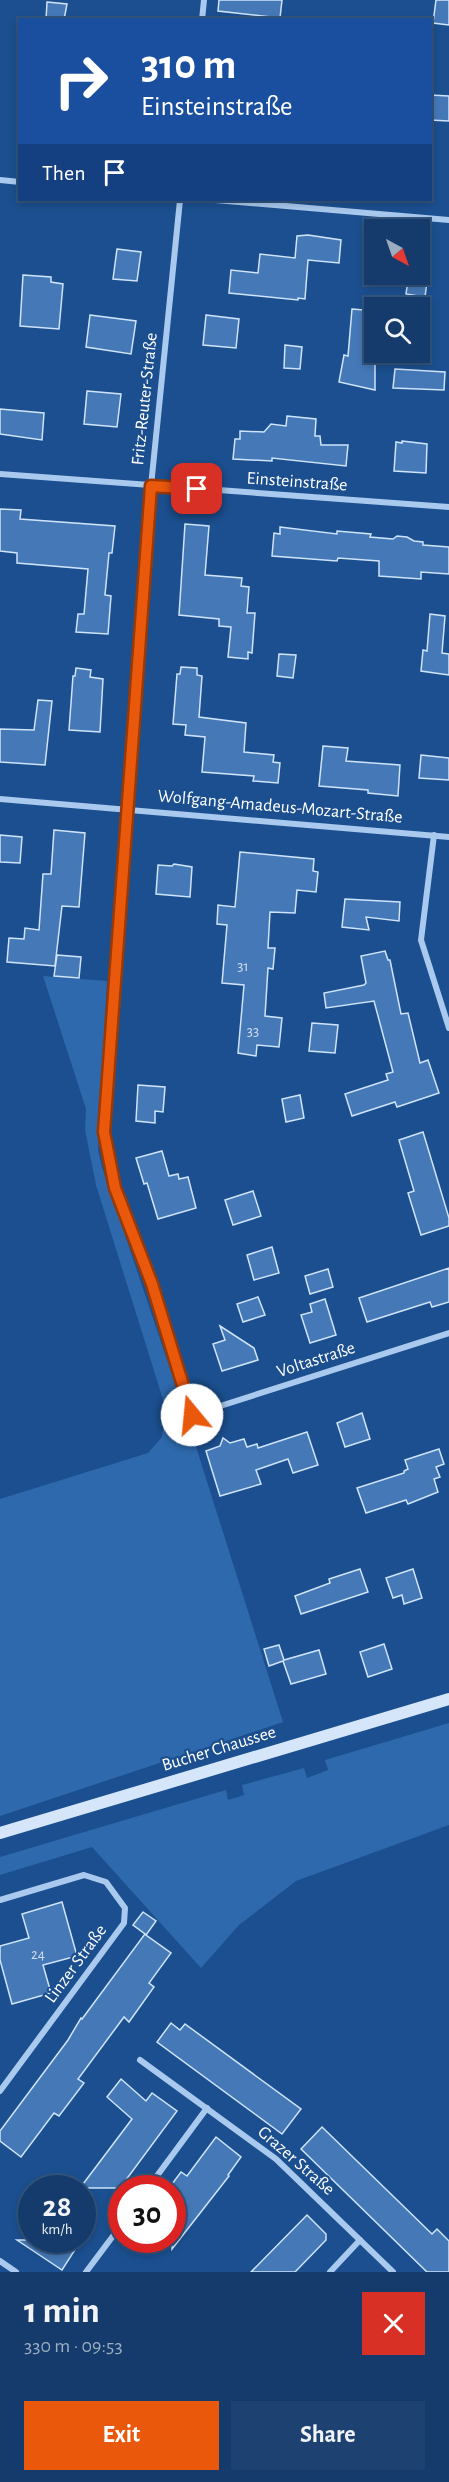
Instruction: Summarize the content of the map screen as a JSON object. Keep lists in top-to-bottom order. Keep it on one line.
{"streets":{"main road":["Bucher Chaussee"],"street":["Fritz-Reuter-Straße","Einsteinstraße","Wolfgang-Amadeus-Mozart-Straße","Voltastraße","Linzer Straße","Grazer Straße"]},"crossings":[["Fritz-Reuter-Straße","Einsteinstraße"],["Fritz-Reuter-Straße","Wolfgang-Amadeus-Mozart-Straße"],["Fritz-Reuter-Straße","Voltastraße"]],"house_numbers":["31","33","24"],"north":"bottom right","page":{"turn":["310 m","Einsteinstraße"],"then":"Then","speed":"28 km/h","limit":"30","heading":["1 min","330 m · 09:53"],"buttons":["Exit","Share"]}}
